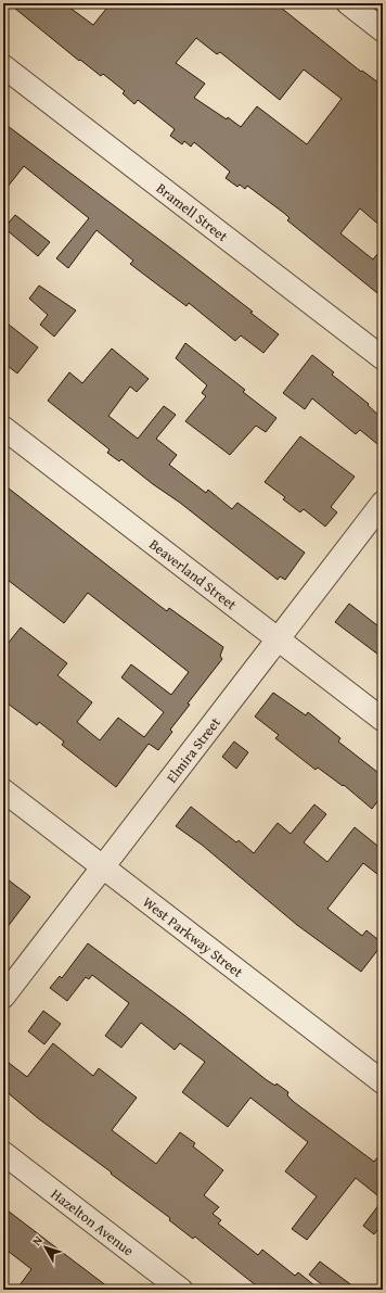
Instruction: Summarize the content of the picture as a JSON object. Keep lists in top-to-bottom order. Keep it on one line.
{"streets":{"street":["Bramell Street","Beaverland Street","Elmira Street","West Parkway Street","Hazelton Avenue"]},"crossings":[["Beaverland Street","Elmira Street"],["Elmira Street","West Parkway Street"]],"north":"top left"}
